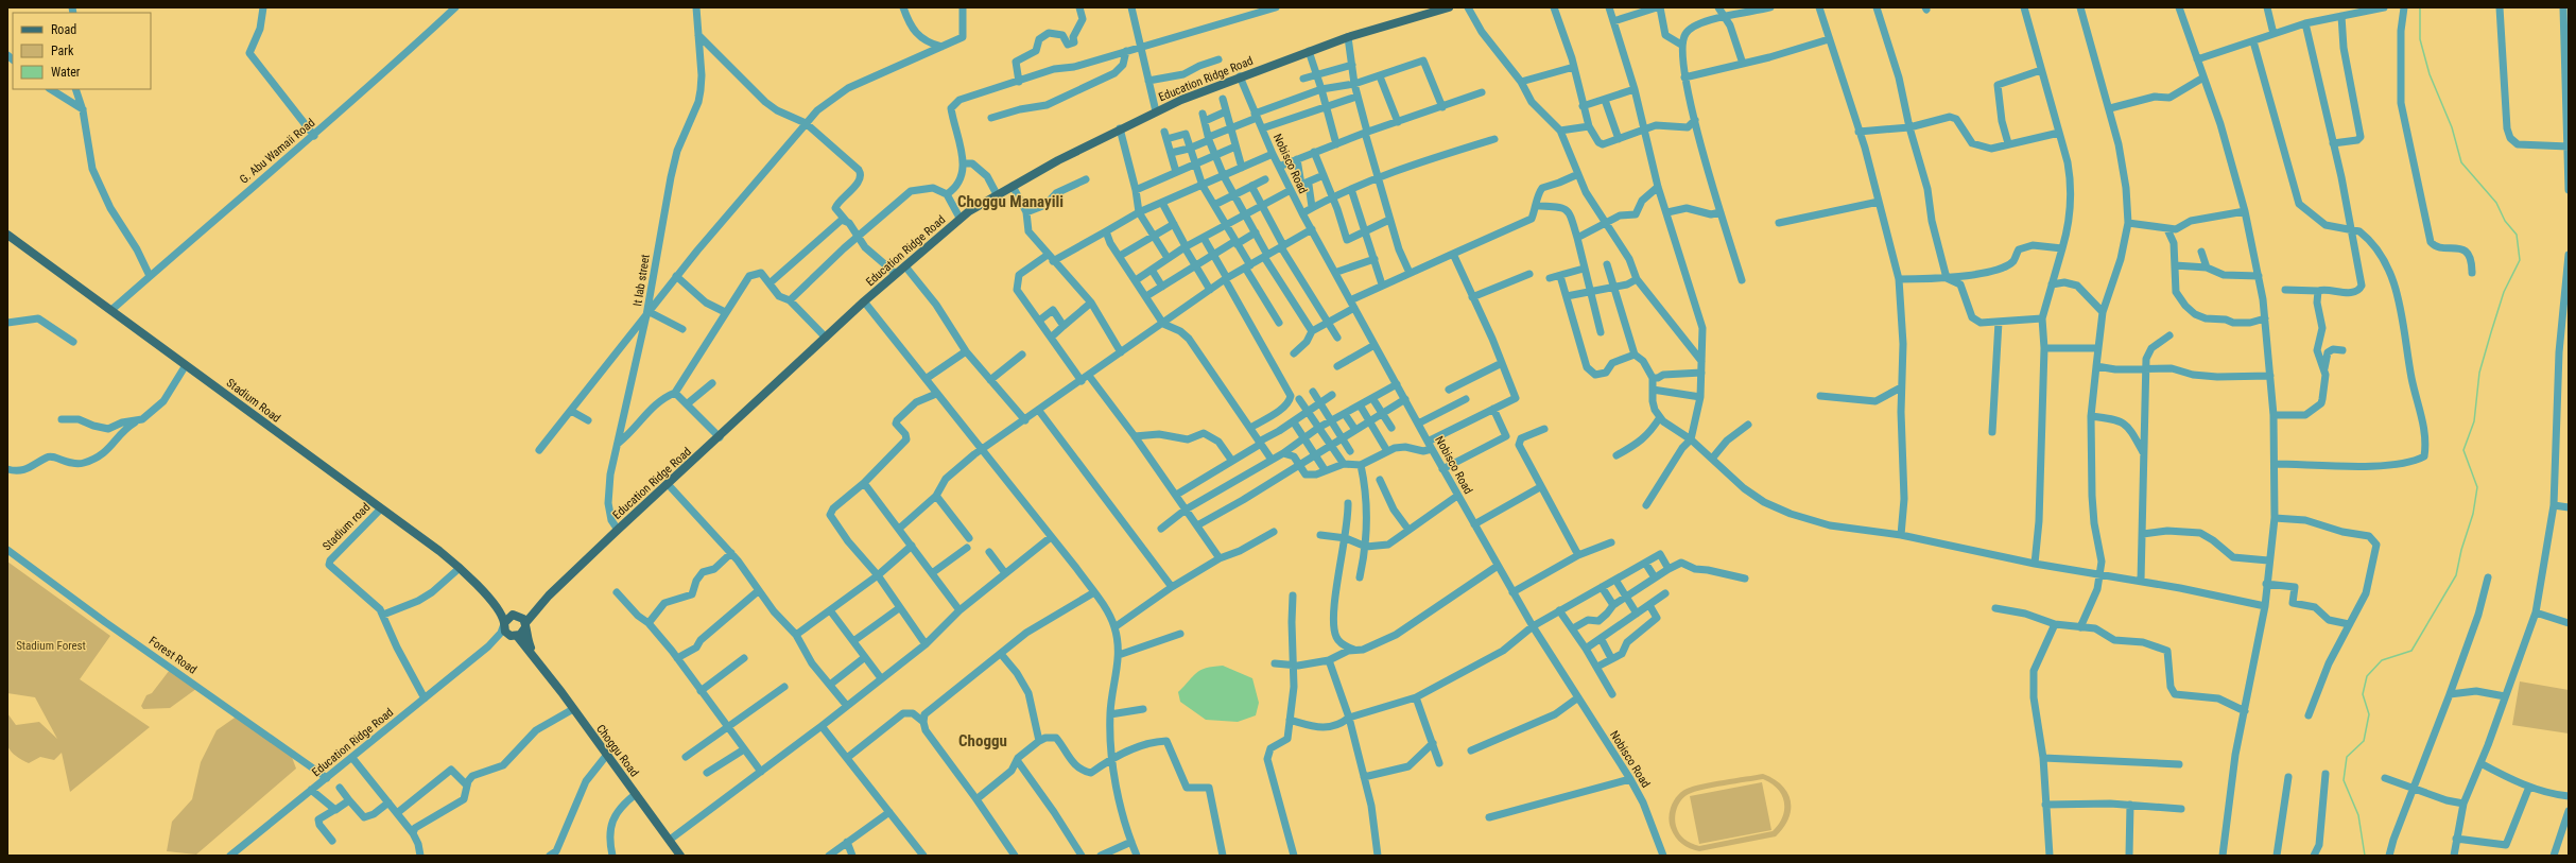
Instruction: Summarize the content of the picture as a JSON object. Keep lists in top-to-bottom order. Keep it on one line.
{"streets":{"main road":["Education Ridge Road","Stadium Road","Choggu Road"],"street":["G. Abu Wamaii Road","Nobisco Road","It lab street","Stadium road","Forest Road"]},"crossings":[["Education Ridge Road","Nobisco Road"],["Education Ridge Road","It lab street"],["Education Ridge Road","Stadium Road"],["Education Ridge Road","Forest Road"],["Education Ridge Road","Choggu Road"],["G. Abu Wamaii Road","Stadium Road"],["Stadium Road","Stadium road"],["Stadium Road","Choggu Road"]],"districts":["Choggu Manayili","Choggu"],"parks":["Stadium Forest"],"legend":["Road","Park","Water"]}
